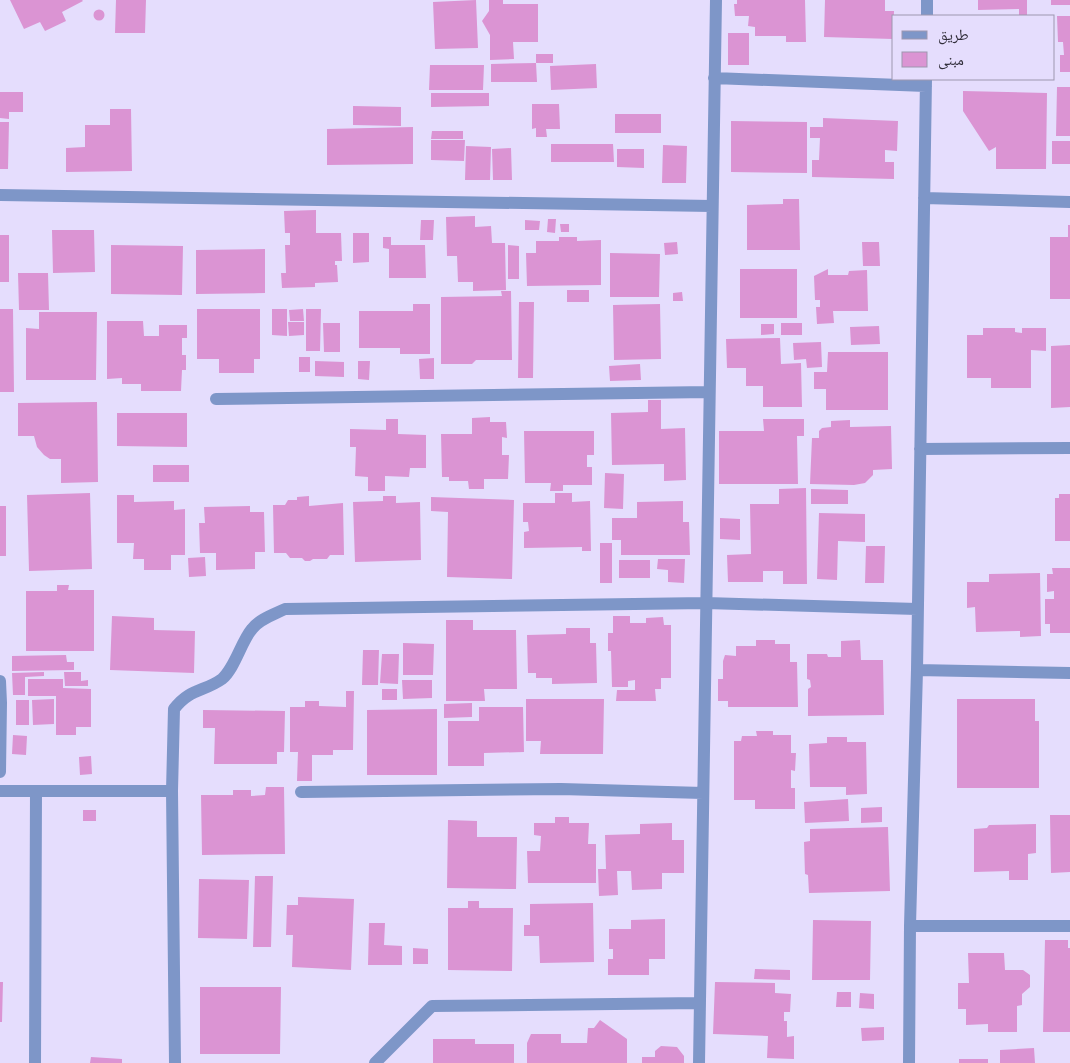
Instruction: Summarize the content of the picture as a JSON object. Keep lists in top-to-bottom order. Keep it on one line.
{"legend":["طريق","مبنى"]}
